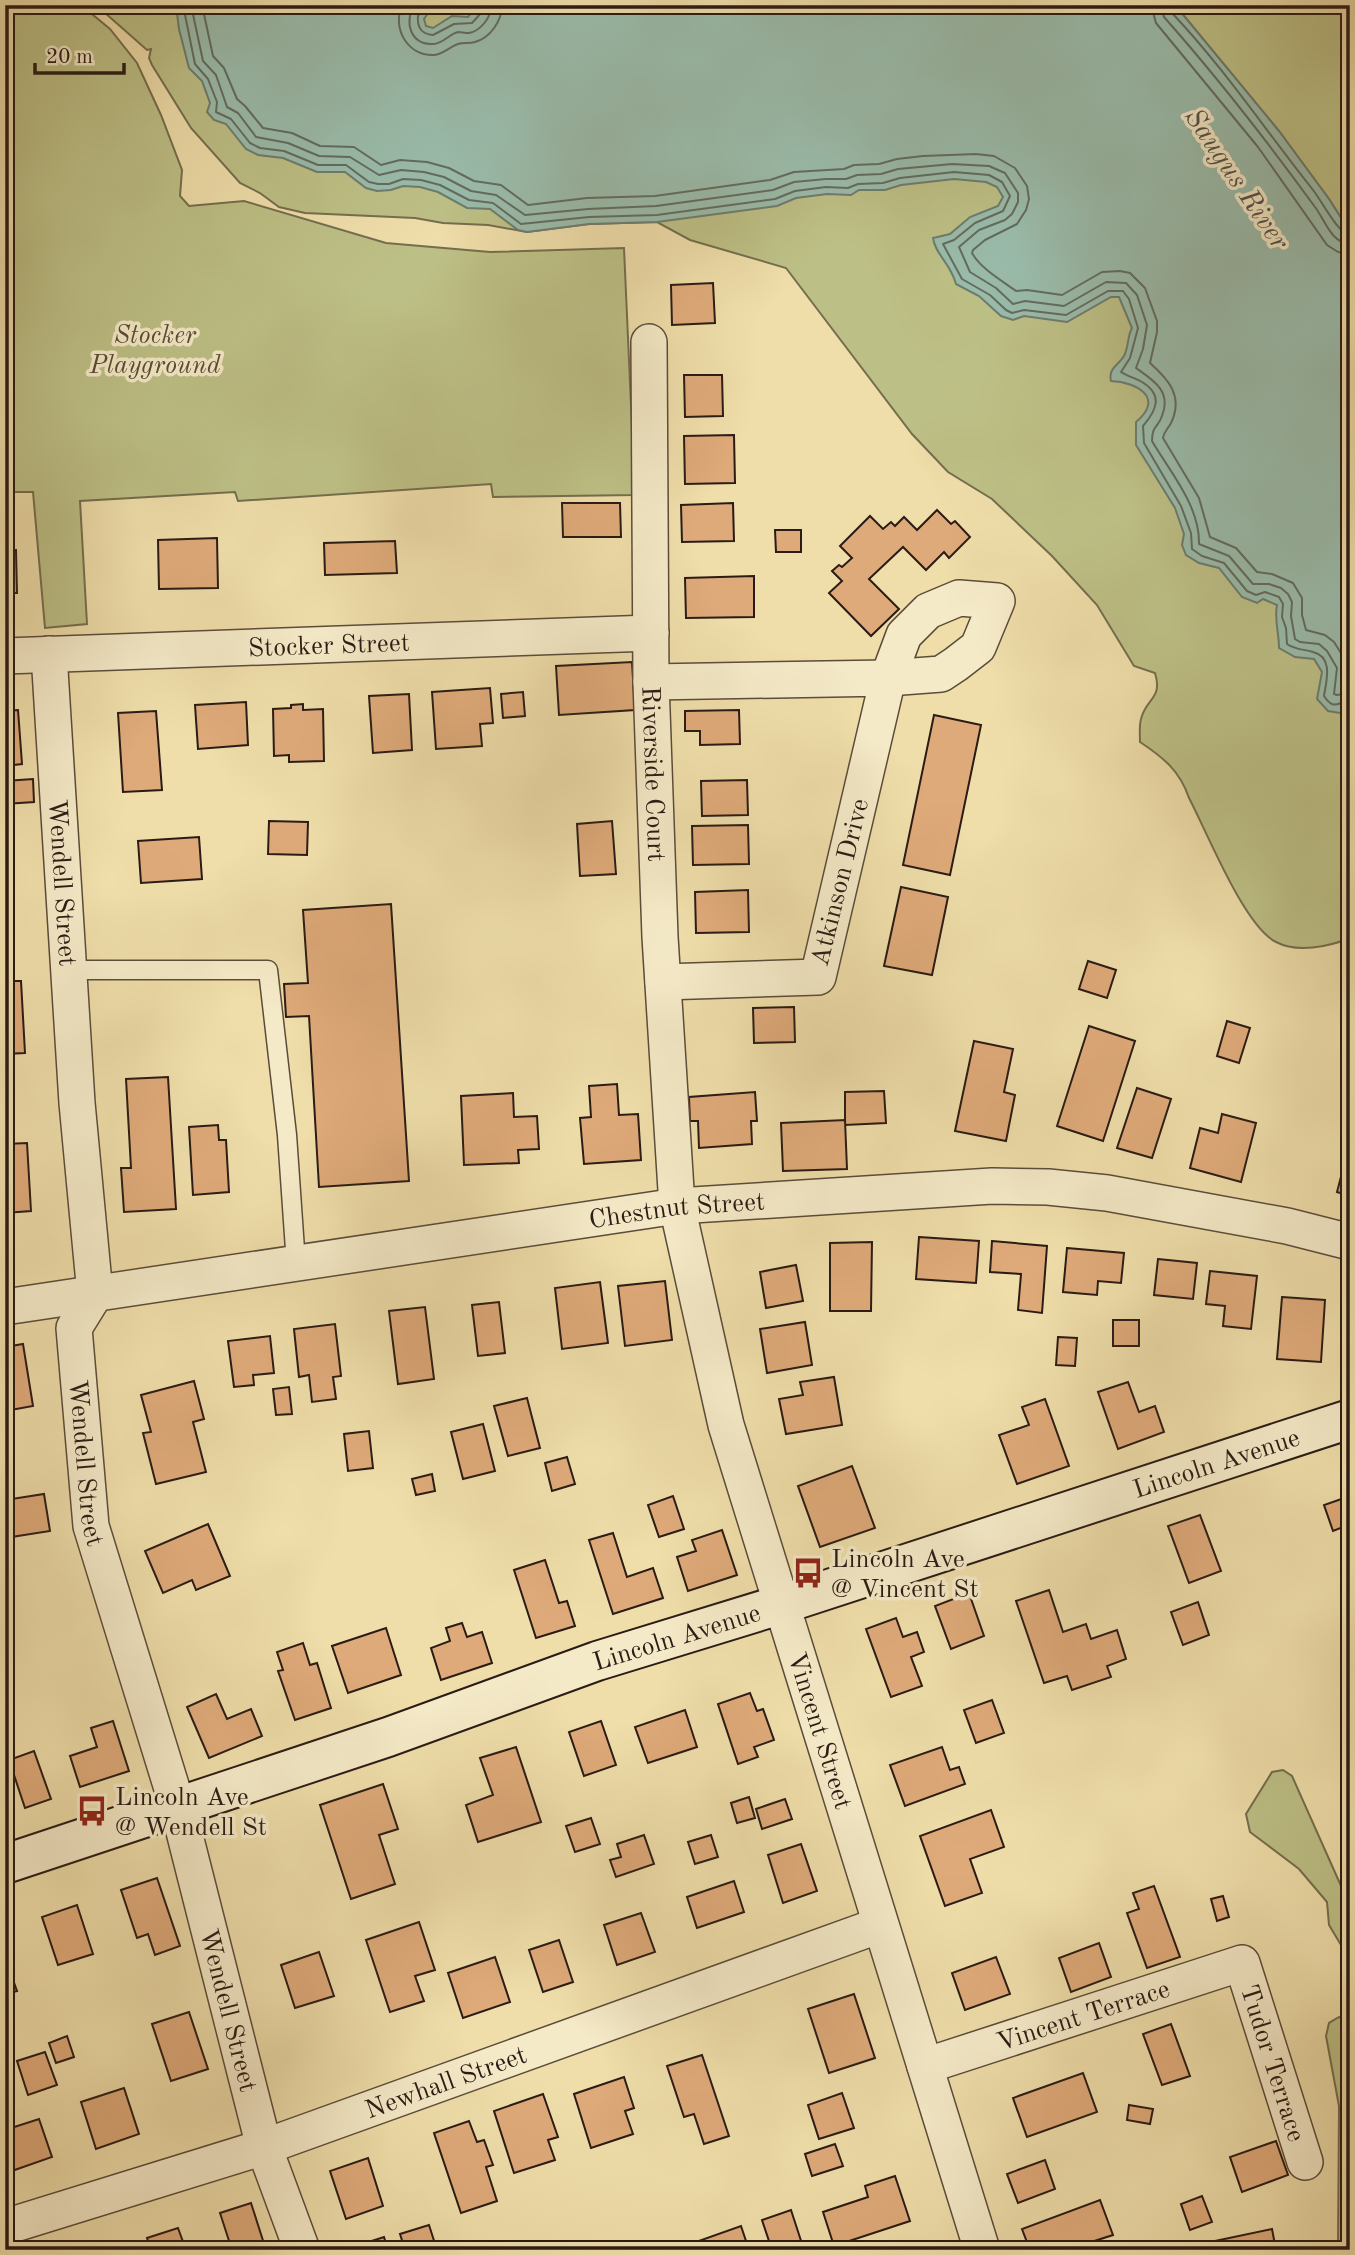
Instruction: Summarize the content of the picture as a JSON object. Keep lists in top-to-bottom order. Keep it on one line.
{"streets":{"main road":["Lincoln Avenue"],"street":["Stocker Street","Riverside Court","Atkinson Drive","Wendell Street","Chestnut Street","Vincent Street","Vincent Terrace","Tudor Terrace","Newhall Street"]},"crossings":[["Stocker Street","Riverside Court"],["Stocker Street","Wendell Street"],["Riverside Court","Atkinson Drive"],["Riverside Court","Chestnut Street"],["Riverside Court","Vincent Street"],["Wendell Street","Chestnut Street"],["Wendell Street","Lincoln Avenue"],["Wendell Street","Newhall Street"],["Chestnut Street","Vincent Street"],["Lincoln Avenue","Vincent Street"],["Vincent Street","Vincent Terrace"],["Vincent Street","Newhall Street"],["Vincent Terrace","Tudor Terrace"]],"water":["Saugus River"],"parks":["Stocker Playground"],"places":{"bus stop":["Lincoln Ave @ Vincent St","Lincoln Ave @ Wendell St"]},"scale_bar":"20 m"}
